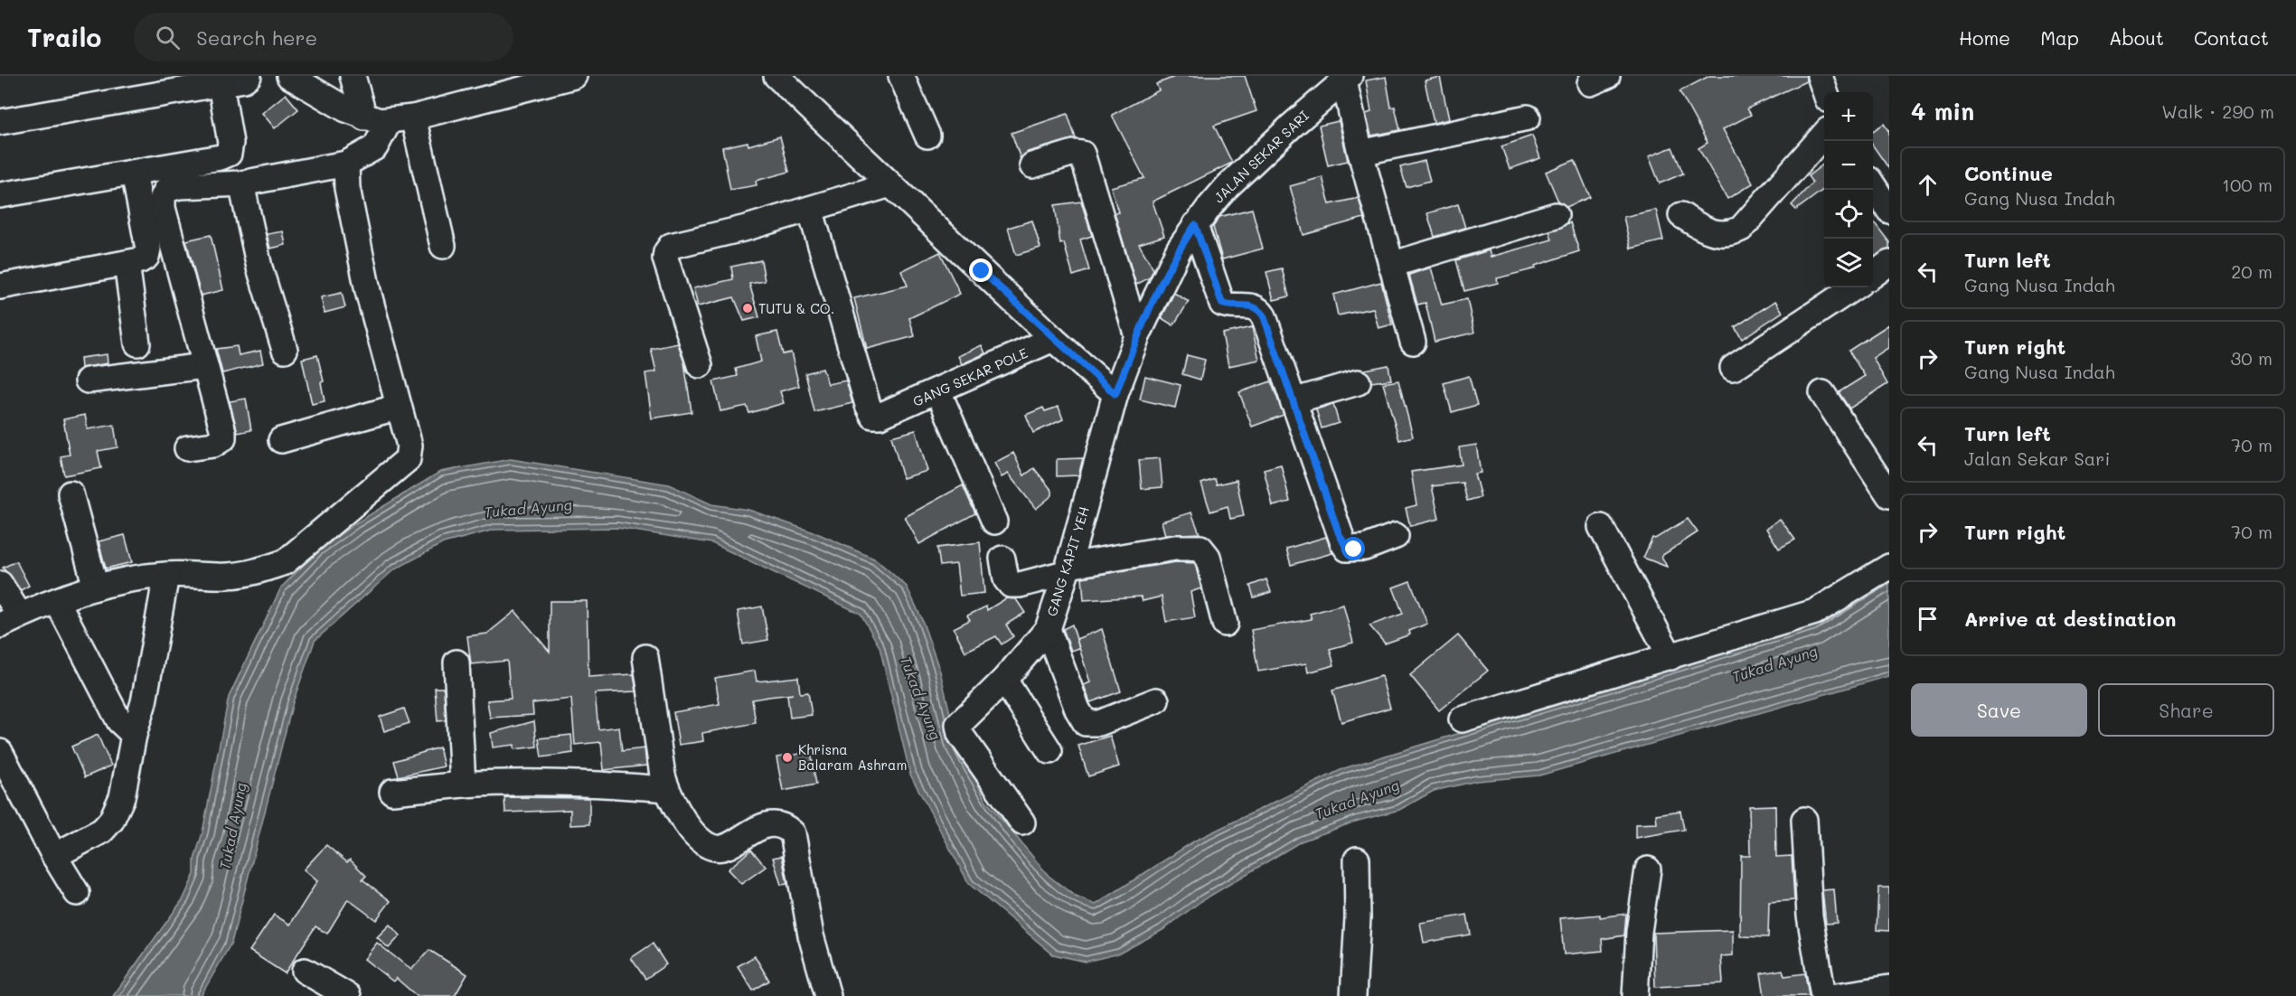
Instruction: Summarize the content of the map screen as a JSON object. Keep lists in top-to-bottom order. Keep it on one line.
{"streets":{"street":["JALAN SEKAR SARI","GANG SEKAR POLE","GANG KAPIT YEH"]},"crossings":[["JALAN SEKAR SARI","GANG KAPIT YEH"]],"water":["Tukad Ayung"],"places":["TUTU & CO.","Khrisna Balaram Ashram"],"page":{"header":"Trailo","search":"Search here","nav":["Home","Map","About","Contact"],"heading":["4 min","Walk · 290 m"],"map_buttons":["+","−"],"list":[["Continue","Gang Nusa Indah","100 m"],["Turn left","Gang Nusa Indah","20 m"],["Turn right","Gang Nusa Indah","30 m"],["Turn left","Jalan Sekar Sari","70 m"],["Turn right","70 m"],"Arrive at destination"],"buttons":["Save","Share"]}}
